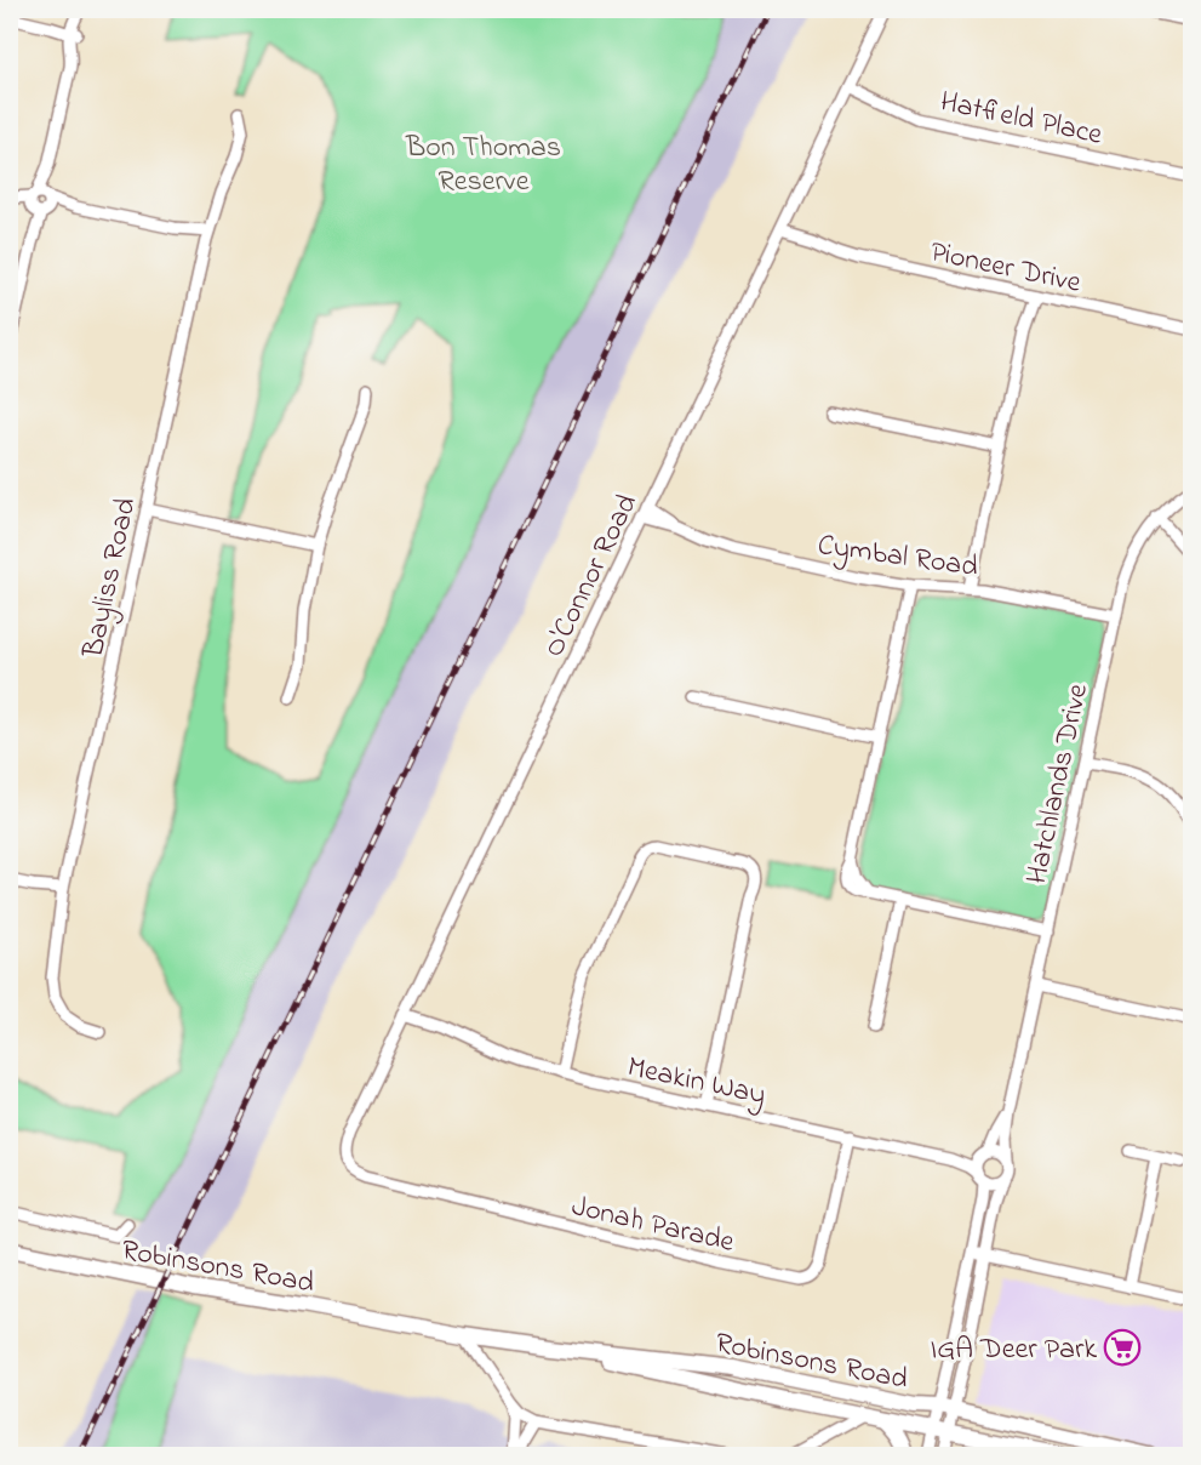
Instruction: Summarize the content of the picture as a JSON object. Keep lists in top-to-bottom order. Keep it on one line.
{"streets":{"main road":["Robinsons Road"],"street":["Hatfield Place","Pioneer Drive","Cymbal Road","O'Connor Road","Bayliss Road","Hatchlands Drive","Meakin Way","Jonah Parade"]},"crossings":[["Hatfield Place","O'Connor Road"],["Pioneer Drive","O'Connor Road"],["Cymbal Road","O'Connor Road"],["Cymbal Road","Hatchlands Drive"],["O'Connor Road","Meakin Way"],["O'Connor Road","Jonah Parade"],["Hatchlands Drive","Meakin Way"],["Meakin Way","Jonah Parade"]],"parks":["Bon Thomas Reserve"],"places":{"supermarket":["IGA Deer Park"]}}
